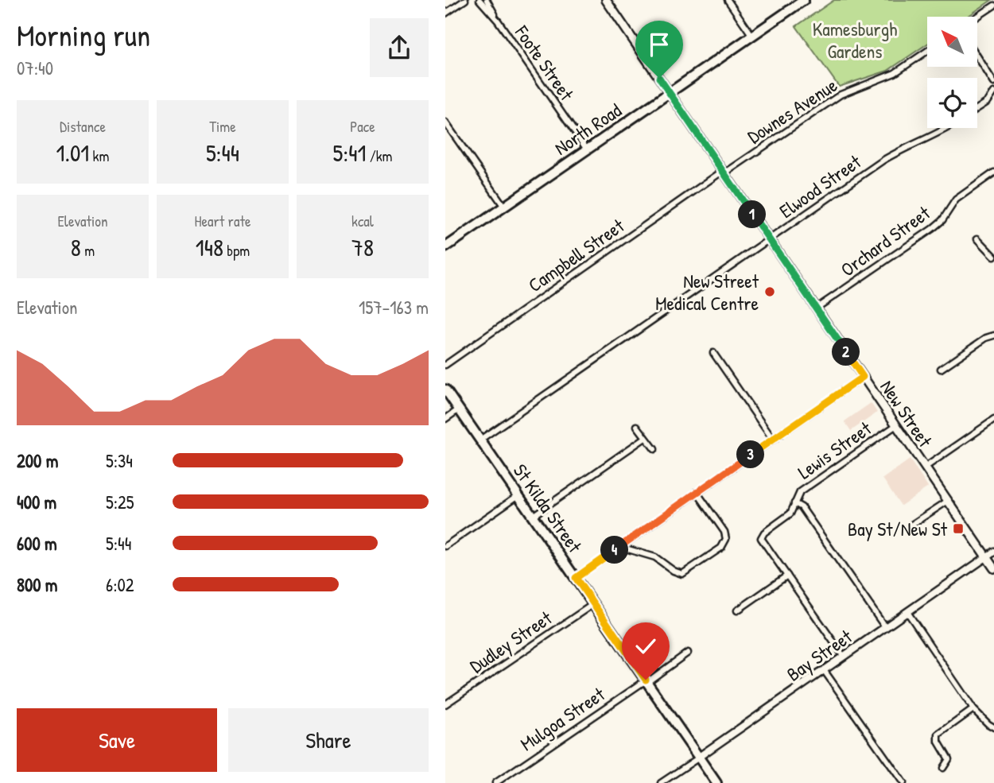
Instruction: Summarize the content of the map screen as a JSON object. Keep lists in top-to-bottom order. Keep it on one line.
{"streets":{"main road":["North Road","New Street","St Kilda Street"],"street":["Foote Street","Downes Avenue","Elwood Street","Orchard Street","Campbell Street","Lewis Street","Dudley Street","Bay Street","Mulgoa Street"]},"crossings":[["Foote Street","North Road"],["Downes Avenue","Campbell Street"],["Downes Avenue","New Street"],["North Road","New Street"],["Elwood Street","New Street"],["Elwood Street","St Kilda Street"],["Orchard Street","New Street"],["Campbell Street","New Street"],["New Street","Lewis Street"],["New Street","Bay Street"],["St Kilda Street","Dudley Street"],["St Kilda Street","Bay Street"],["St Kilda Street","Mulgoa Street"]],"parks":["Kamesburgh Gardens"],"places":{"other":["New Street Medical Centre"],"transit":["Bay St/New St"]},"north":"top left","page":{"heading":["Morning run","07:40"],"stats":[["Distance","1.01 km"],["Time","5:44"],["Pace","5:41 /km"],["Elevation","8 m"],["Heart rate","148 bpm"],["kcal","78"]],"pins":["1","2","3","4"],"chart":["Elevation","157–163 m"],"list":[{"name":"200 m","note":"5:34"},{"name":"400 m","note":"5:25"},{"name":"600 m","note":"5:44"},{"name":"800 m","note":"6:02"}],"buttons":["Save","Share"]}}
